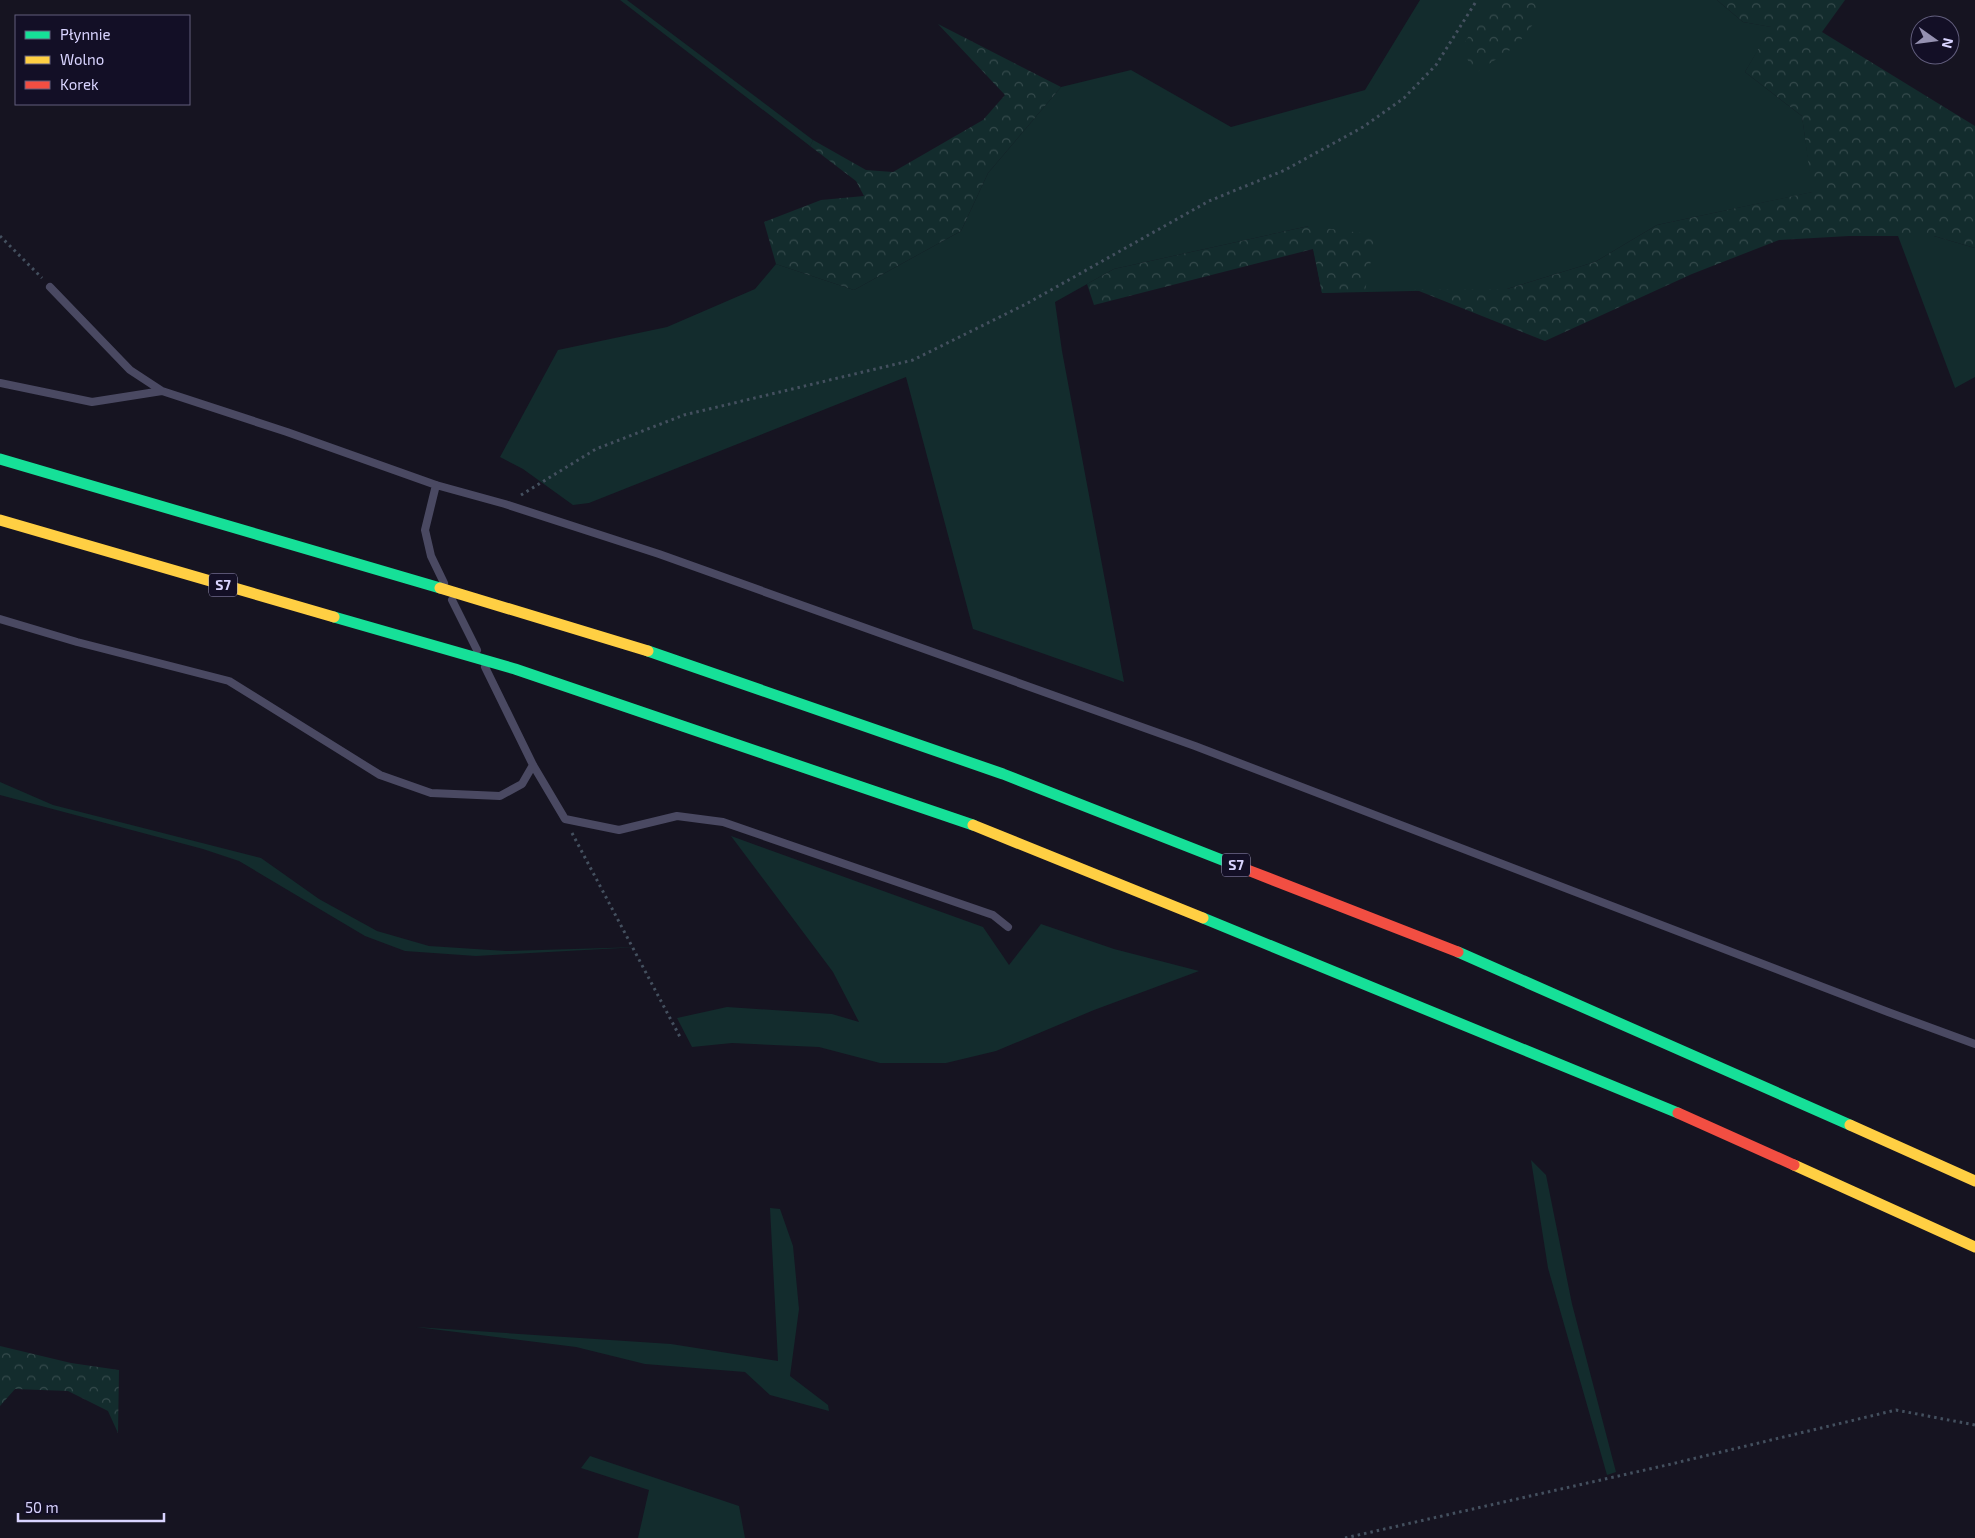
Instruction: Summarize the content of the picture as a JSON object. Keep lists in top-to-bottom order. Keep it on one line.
{"streets":{"highway":["S7"]},"legend":["Płynnie","Wolno","Korek"],"scale_bar":"50 m","north":"right"}
